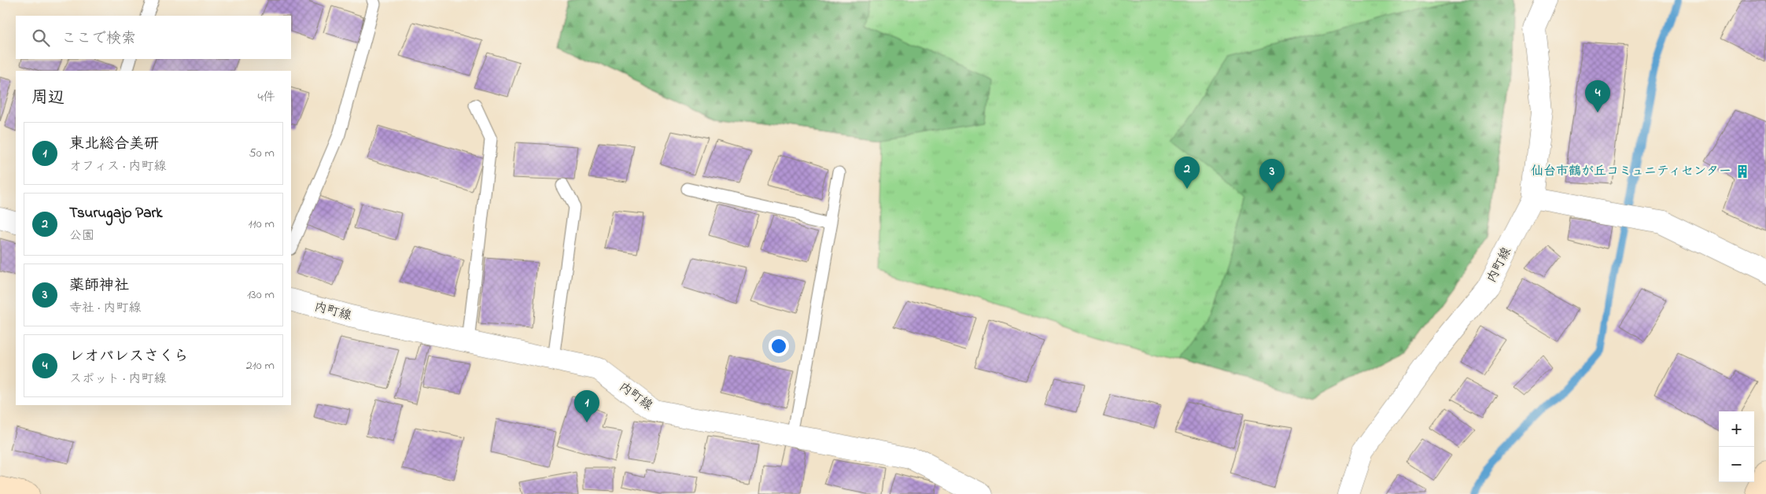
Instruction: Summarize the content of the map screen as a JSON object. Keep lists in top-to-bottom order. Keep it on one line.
{"streets":{"street":["内町線"]},"places":{"building":["仙台市鶴が丘コミュニティセンター"]},"page":{"search":"ここで検索","heading":["周辺","4件"],"pins":["4","2","3","1"],"list":[{"mark":"1","name":"東北総合美研","note":"オフィス · 内町線","value":"50 m"},{"mark":"2","name":"Tsurugajo Park","note":"公園","value":"110 m"},{"mark":"3","name":"薬師神社","note":"寺社 · 内町線","value":"130 m"},{"mark":"4","name":"レオパレスさくら","note":"スポット · 内町線","value":"210 m"}],"map_buttons":["+","−"]}}
